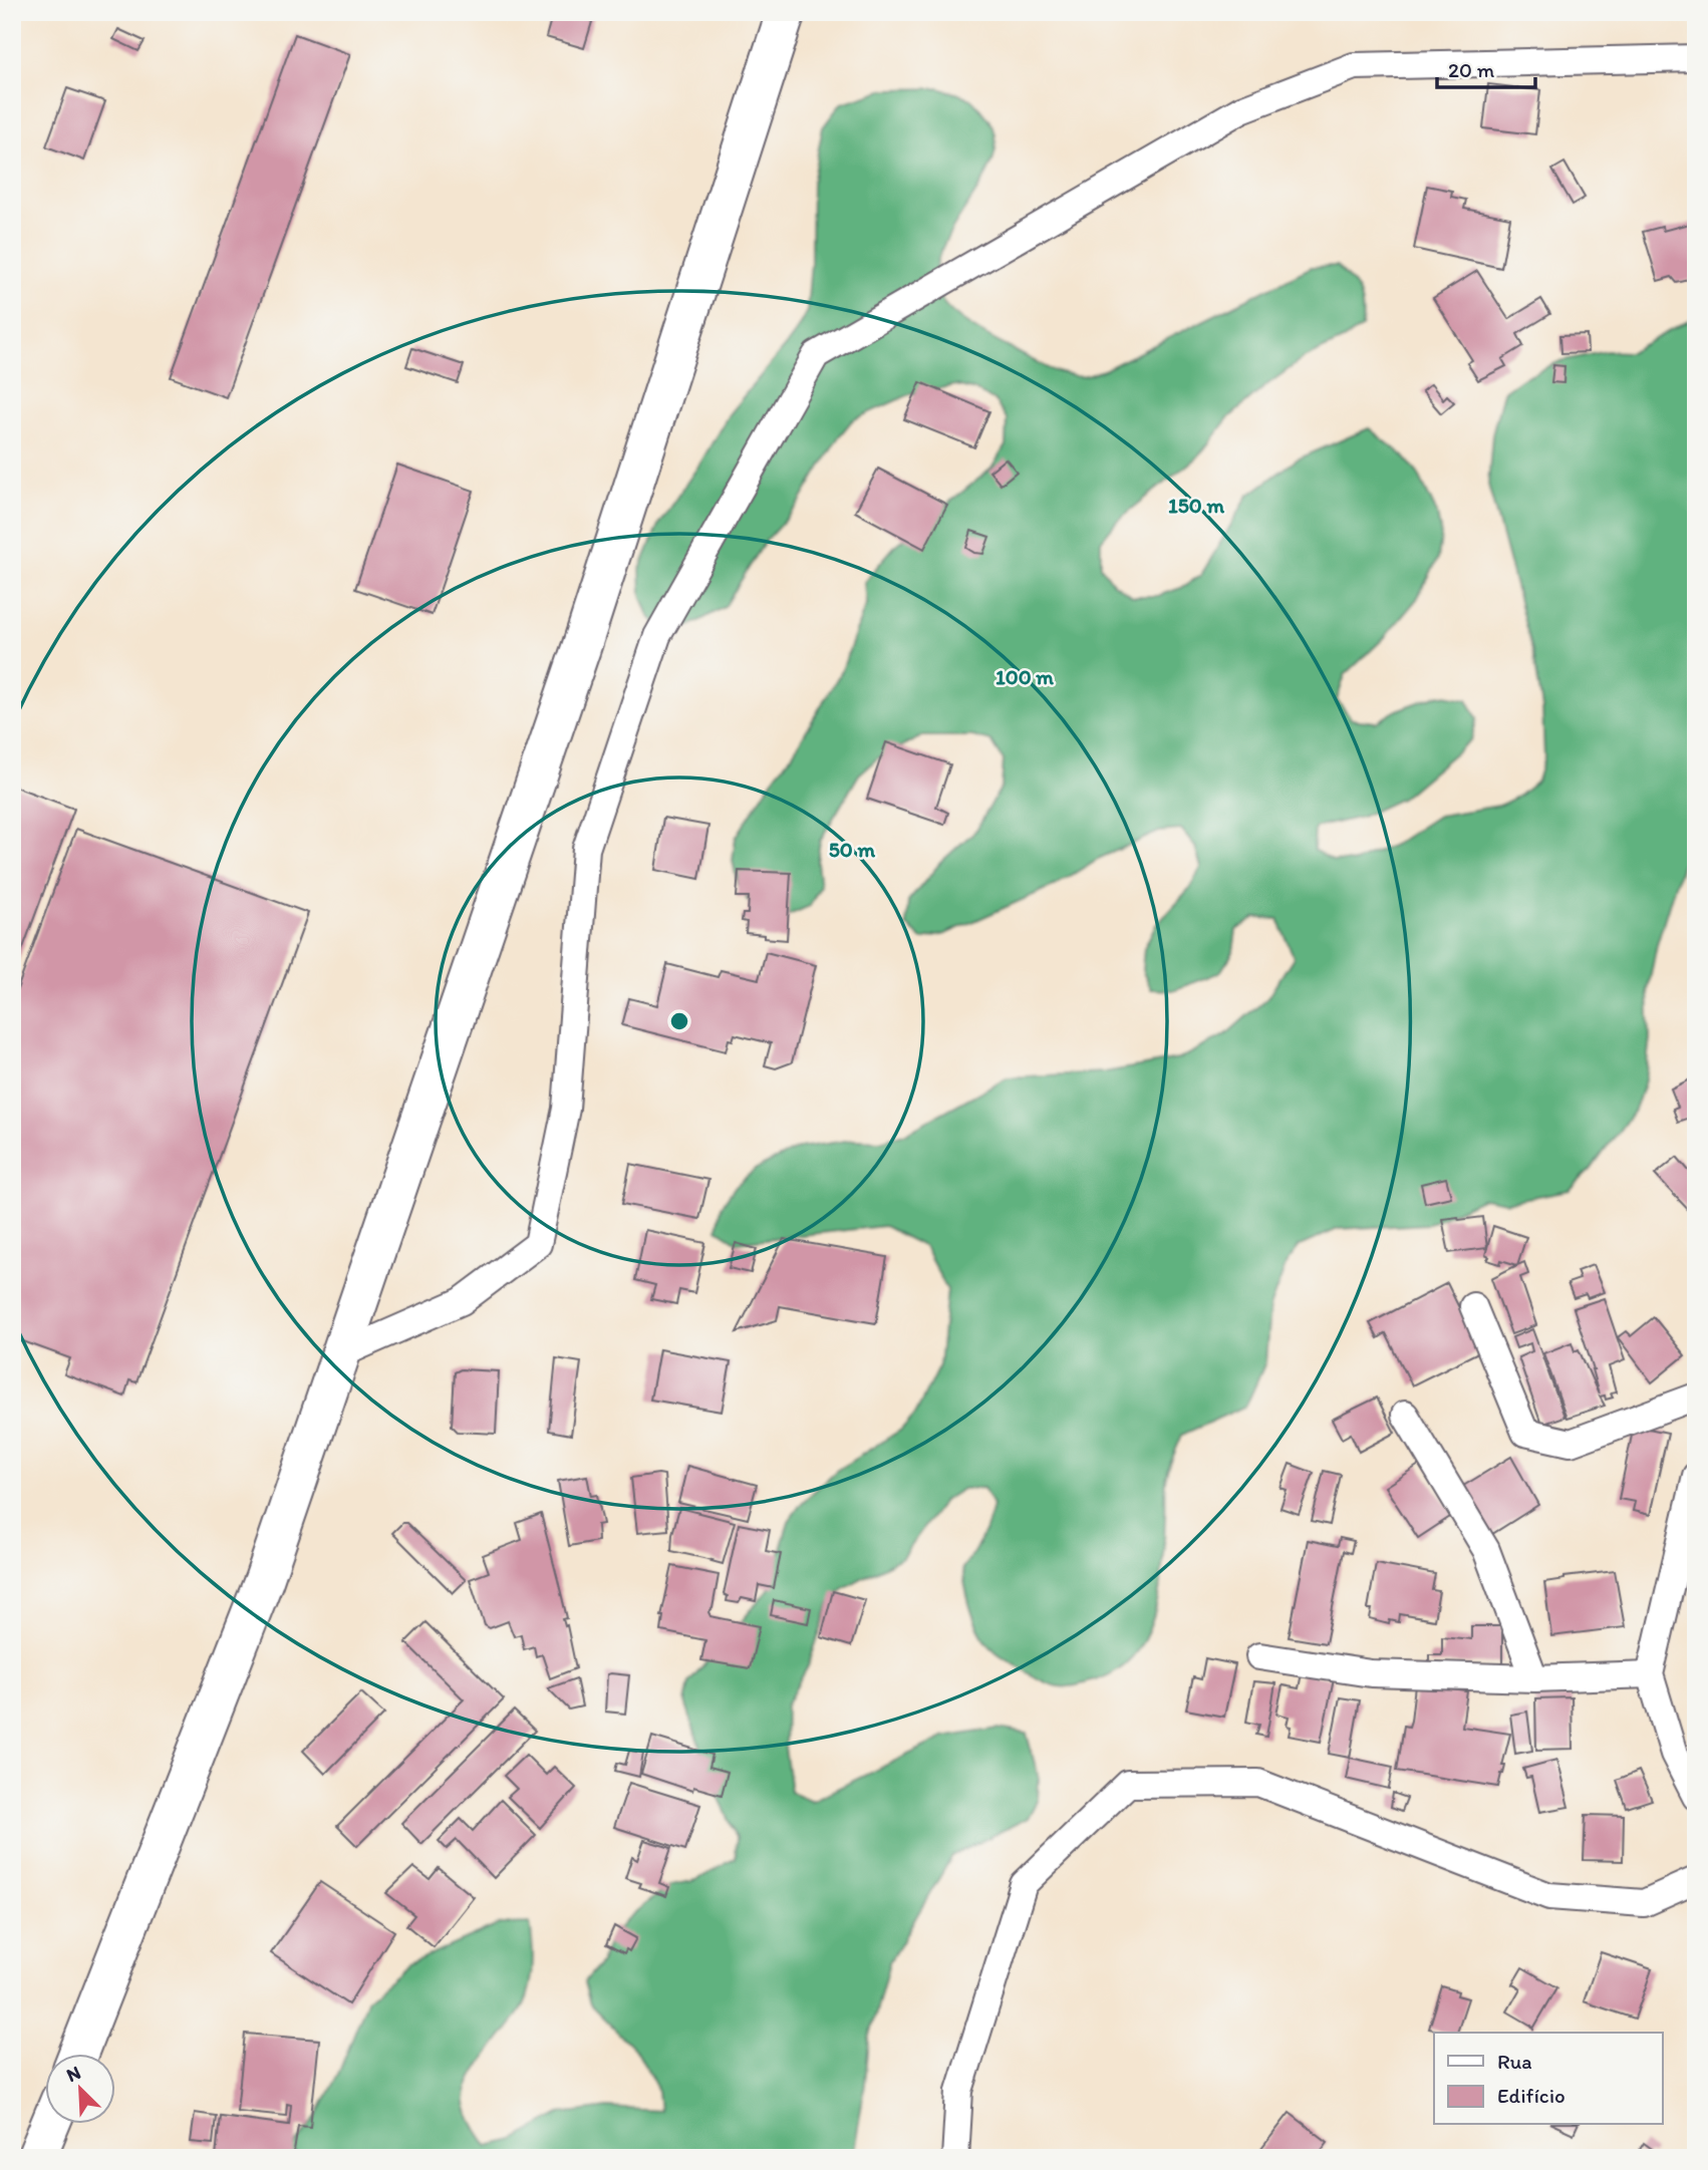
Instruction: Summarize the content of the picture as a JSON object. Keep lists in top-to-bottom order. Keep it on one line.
{"legend":["Rua","Edifício"],"scale_bar":"20 m","north":"top left","rings":["150 m","100 m","50 m"]}
